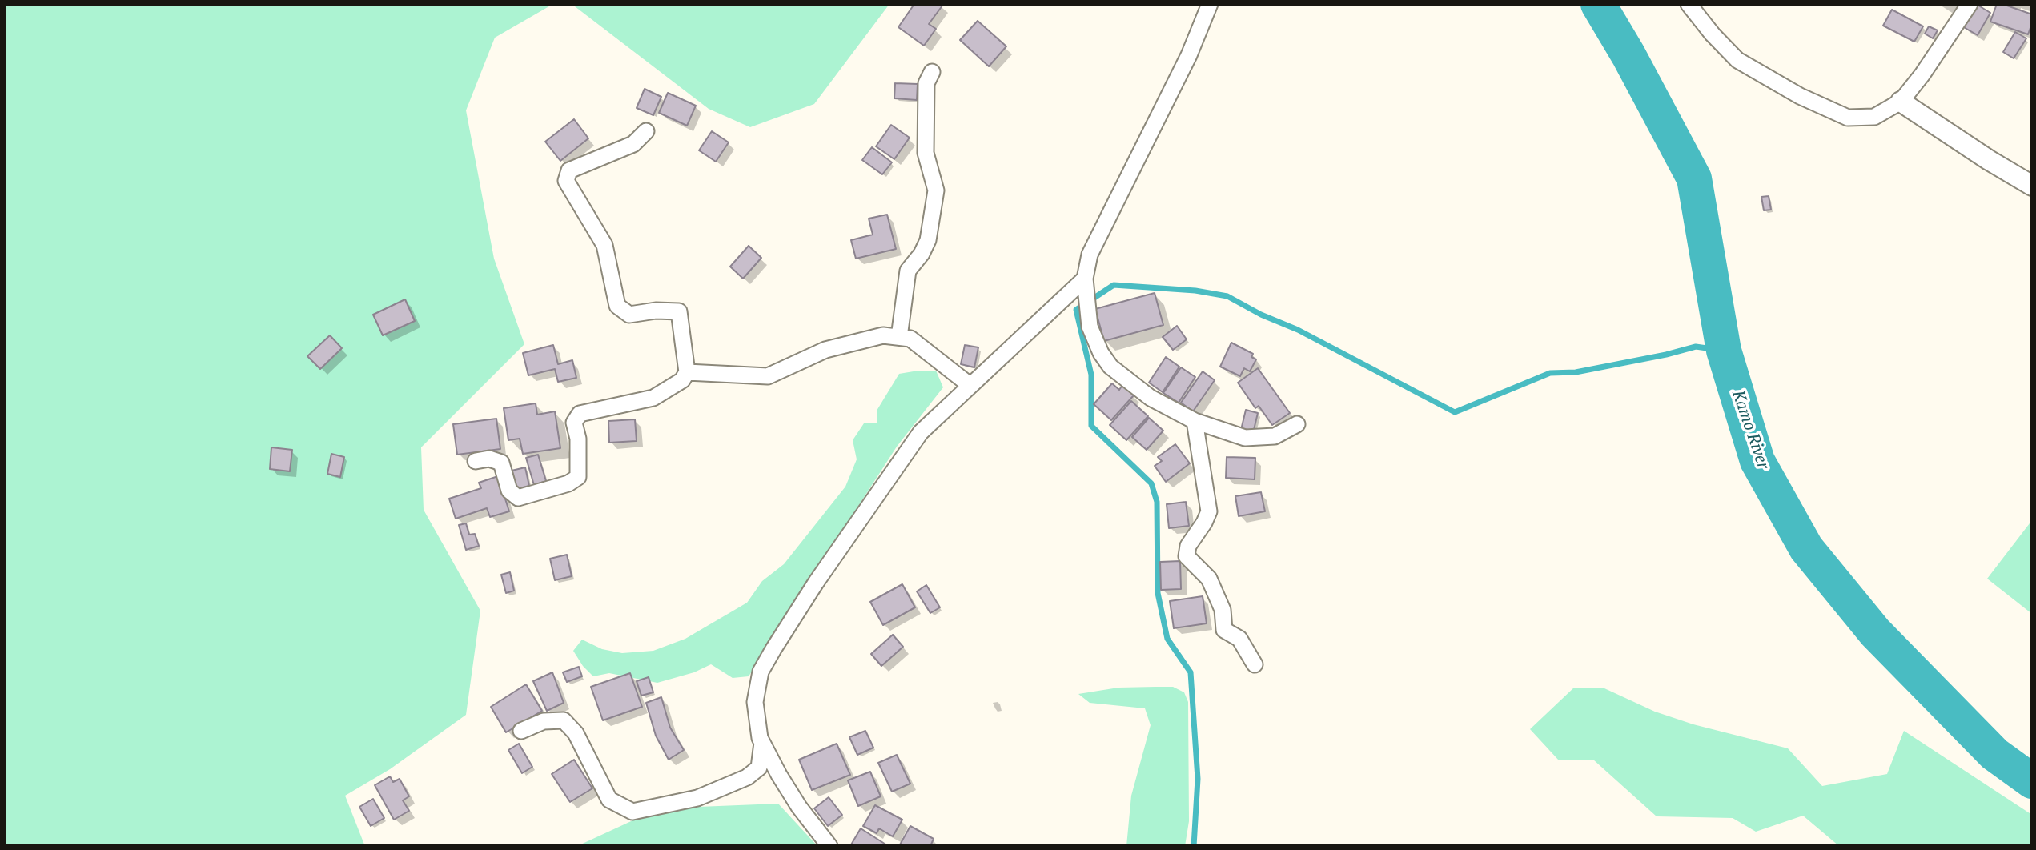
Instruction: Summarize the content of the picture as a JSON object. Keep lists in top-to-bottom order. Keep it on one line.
{"water":["Kamo River"]}
